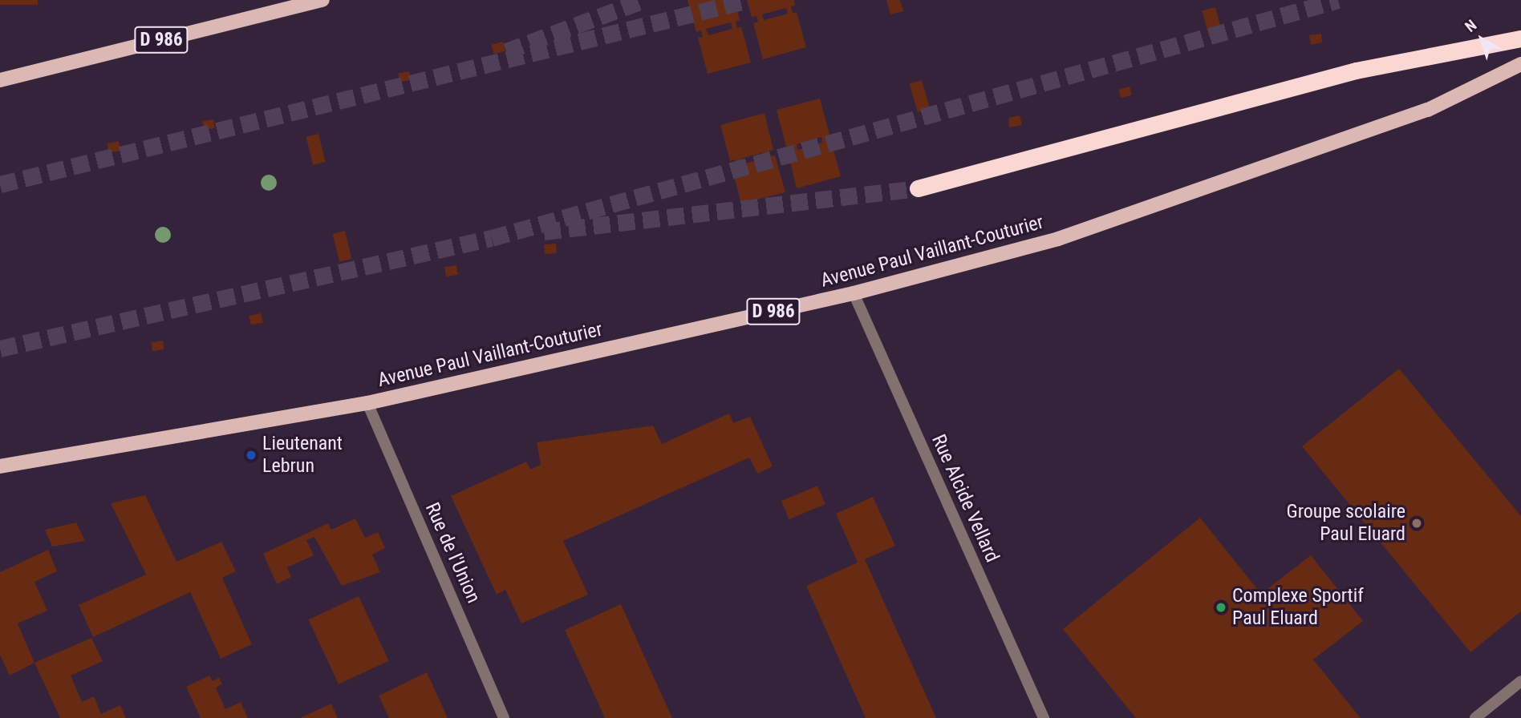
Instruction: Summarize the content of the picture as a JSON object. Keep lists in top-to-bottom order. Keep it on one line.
{"streets":{"main road":["D 986","Avenue Paul Vaillant-Couturier"],"street":["Rue Alcide Vellard","Rue de l'Union"]},"crossings":[["Avenue Paul Vaillant-Couturier","Rue Alcide Vellard"],["Avenue Paul Vaillant-Couturier","Rue de l'Union"]],"places":["Lieutenant Lebrun","Groupe scolaire Paul Eluard","Complexe Sportif Paul Eluard"],"north":"top left"}
